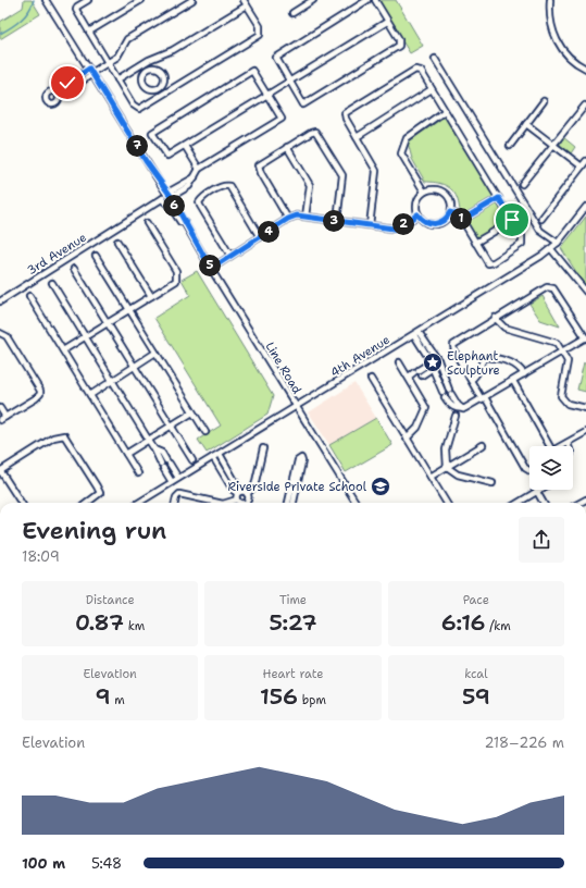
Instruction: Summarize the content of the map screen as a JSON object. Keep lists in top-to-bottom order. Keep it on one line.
{"streets":{"street":["3rd Avenue","4th Avenue","Line Road"]},"crossings":[["3rd Avenue","Line Road"],["4th Avenue","Line Road"]],"places":{"place":["Elephant Sculpture"],"school or university":["Riverside Private School"]},"page":{"pins":["7","6","1","3","2","4","5"],"heading":["Evening run","18:09"],"stats":[["Distance","0.87 km"],["Time","5:27"],["Pace","6:16 /km"],["Elevation","9 m"],["Heart rate","156 bpm"],["kcal","59"]],"chart":["Elevation","218–226 m"],"list":[{"name":"100 m","note":"5:48"}]}}
